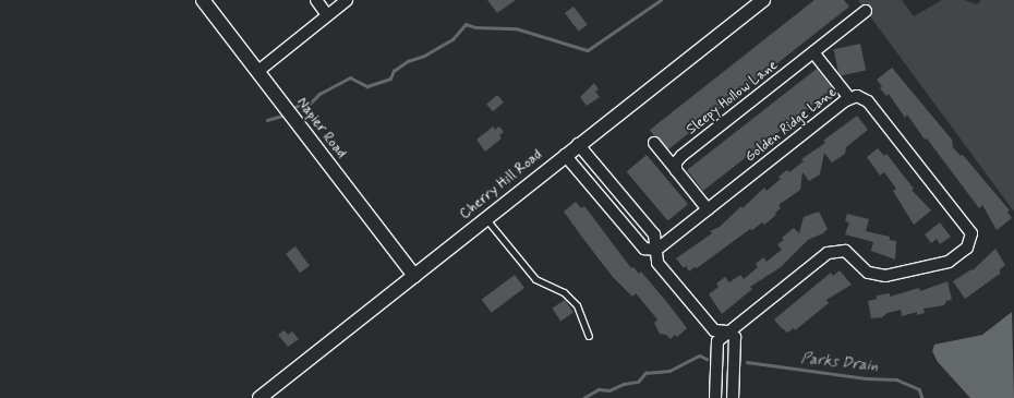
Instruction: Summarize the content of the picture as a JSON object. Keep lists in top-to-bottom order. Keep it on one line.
{"streets":{"street":["Sleepy Hollow Lane","Golden Ridge Lane","Napier Road","Cherry Hill Road"]},"crossings":[["Napier Road","Cherry Hill Road"]],"water":["Parks Drain"]}
